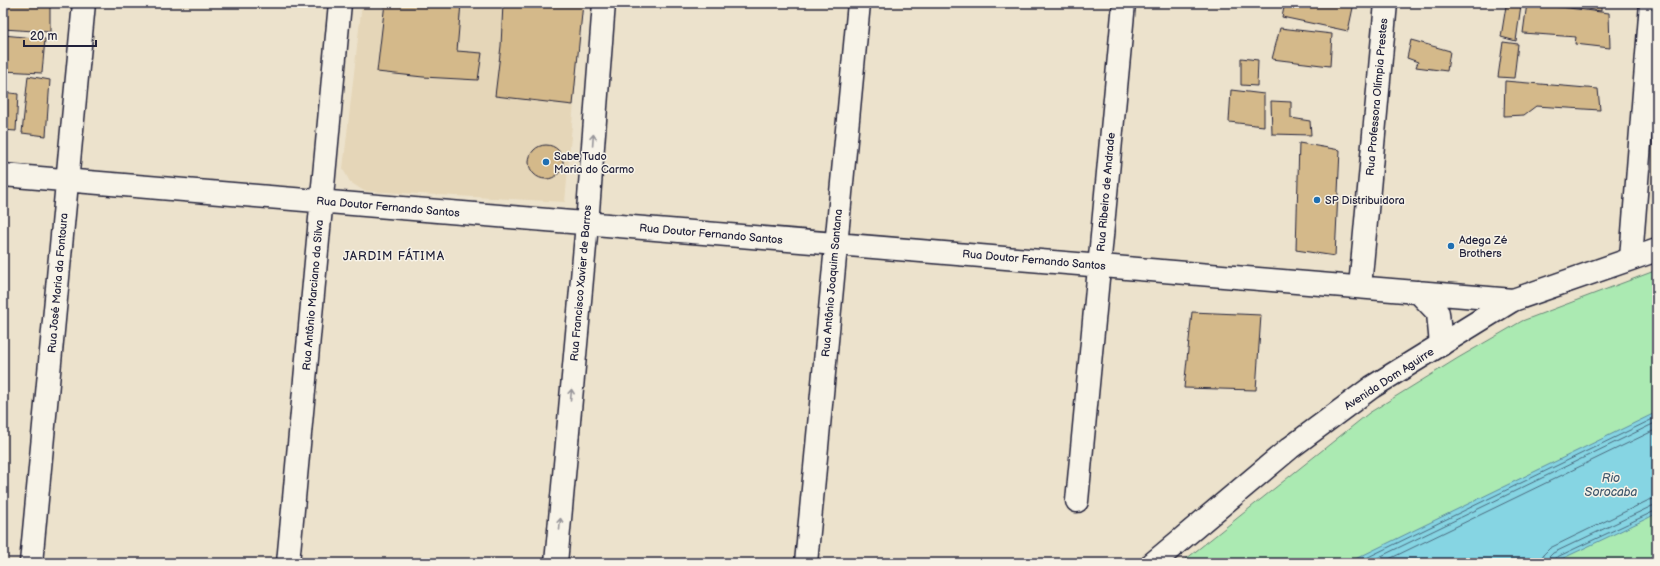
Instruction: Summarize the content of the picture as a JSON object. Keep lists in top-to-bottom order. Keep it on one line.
{"streets":{"street":["Rua Professora Olímpia Prestes","Rua Ribeiro de Andrade","Rua Doutor Fernando Santos","Rua José Maria da Fontoura","Rua Francisco Xavier de Barros","Rua Antônio Joaquim Santana","Rua Antônio Marciano da Silva","Avenida Dom Aguirre"]},"crossings":[["Rua Professora Olímpia Prestes","Rua Doutor Fernando Santos"],["Rua Ribeiro de Andrade","Rua Doutor Fernando Santos"],["Rua Doutor Fernando Santos","Rua José Maria da Fontoura"],["Rua Doutor Fernando Santos","Rua Francisco Xavier de Barros"],["Rua Doutor Fernando Santos","Rua Antônio Joaquim Santana"],["Rua Doutor Fernando Santos","Rua Antônio Marciano da Silva"],["Rua Doutor Fernando Santos","Avenida Dom Aguirre"]],"one_way":["Rua Francisco Xavier de Barros"],"districts":["JARDIM FÁTIMA"],"water":["Rio Sorocaba"],"places":["Sabe Tudo Maria do Carmo","SP Distribuidora","Adega Zé Brothers"],"scale_bar":"20 m"}
